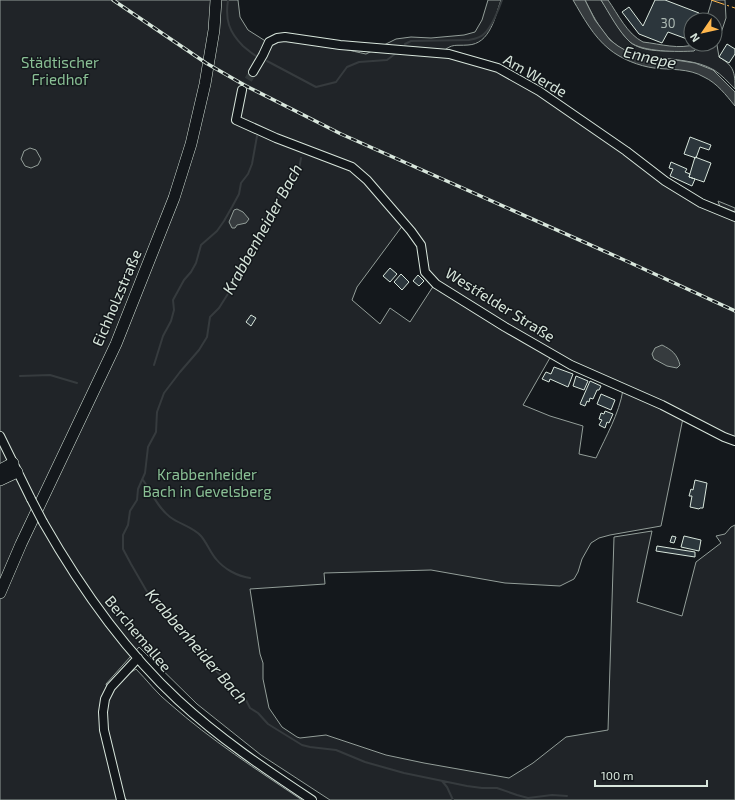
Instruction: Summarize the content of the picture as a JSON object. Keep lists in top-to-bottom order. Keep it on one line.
{"streets":{"main road":["Eichholzstraße"],"street":["Am Werde","Westfelder Straße","Berchemallee"]},"water":["Ennepe","Krabbenheider Bach"],"parks":["Städtischer Friedhof","Krabbenheider Bach in Gevelsberg"],"house_numbers":["30"],"scale_bar":"100 m","north":"bottom left"}
